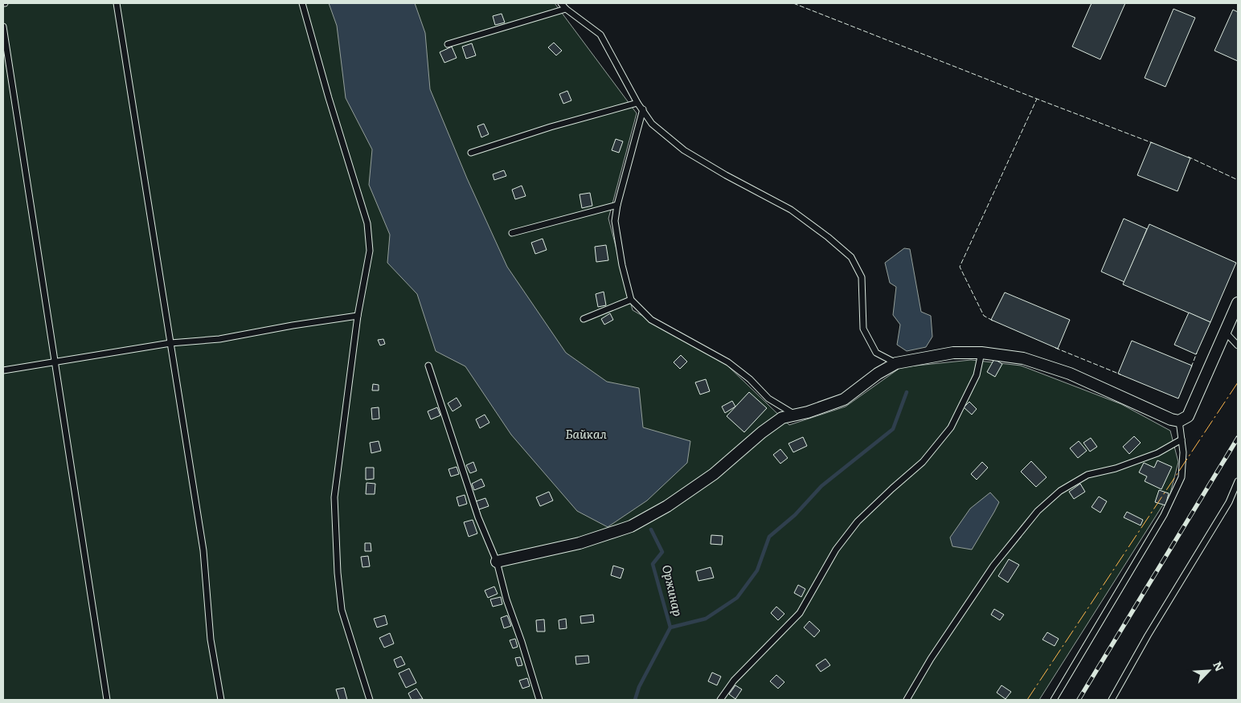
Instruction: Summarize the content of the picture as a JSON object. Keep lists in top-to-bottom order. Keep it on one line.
{"water":["Байкал","Оржинар"],"north":"top right"}
